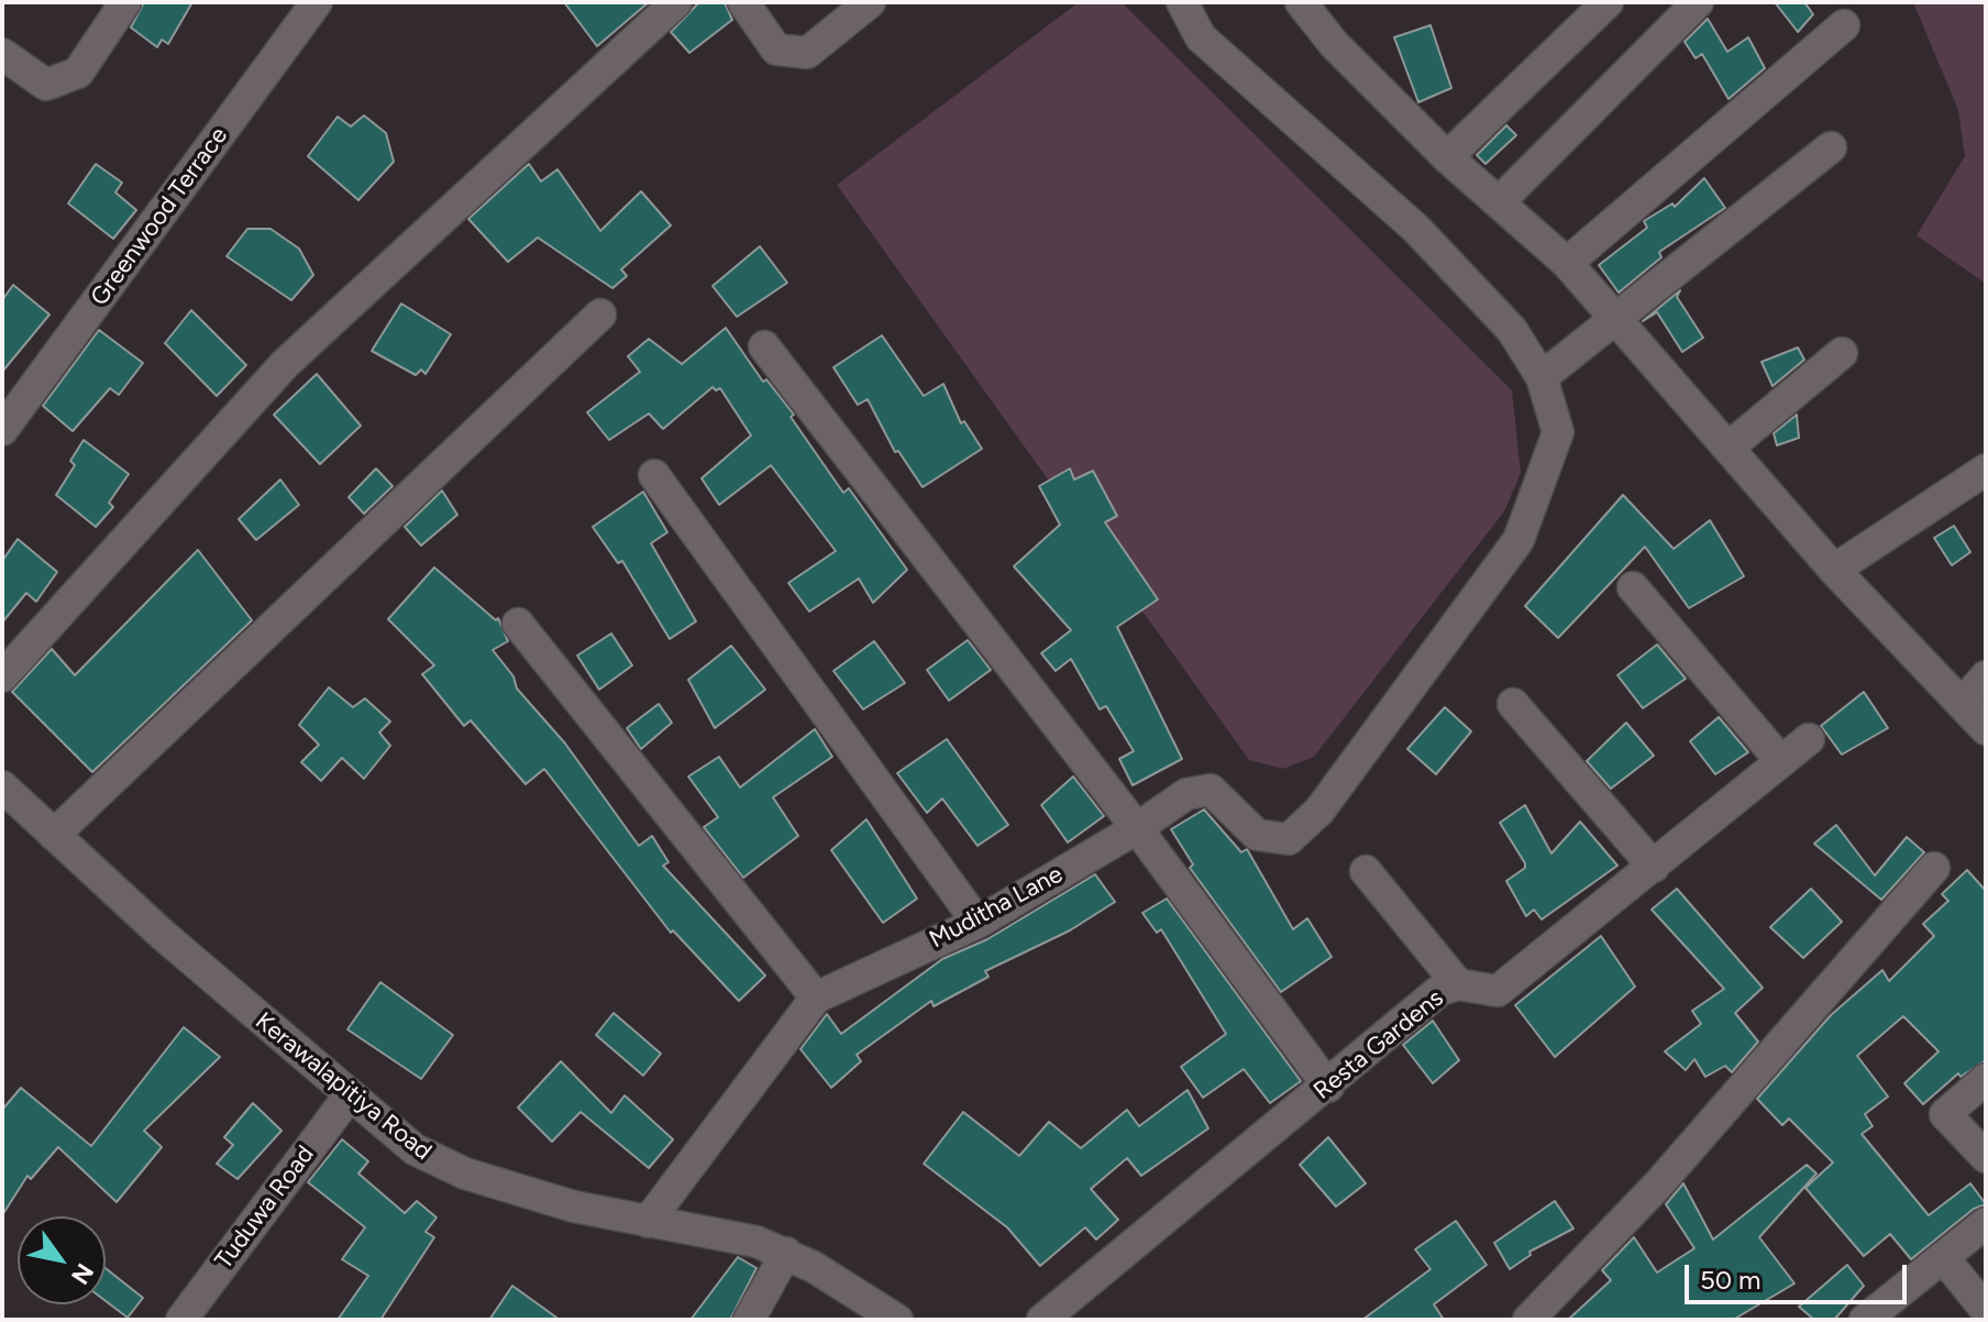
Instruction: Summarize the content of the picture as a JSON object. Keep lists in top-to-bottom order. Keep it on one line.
{"streets":{"street":["Greenwood Terrace","Muditha Lane","Resta Gardens","Kerawalapitiya Road","Tuduwa Road"]},"crossings":[["Muditha Lane","Kerawalapitiya Road"],["Kerawalapitiya Road","Tuduwa Road"]],"scale_bar":"50 m","north":"bottom right"}
